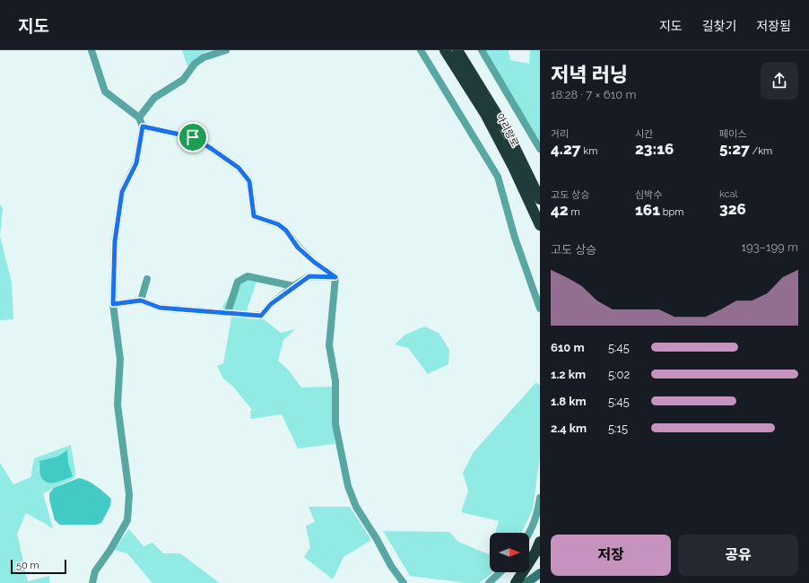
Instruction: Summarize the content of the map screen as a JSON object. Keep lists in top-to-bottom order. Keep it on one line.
{"streets":{"highway":["아리랑로"]},"scale_bar":"50 m","north":"right","page":{"header":"지도","nav":["지도","길찾기","저장됨"],"heading":["저녁 러닝","18:28 · 7 × 610 m"],"stats":[["거리","4.27 km"],["시간","23:16"],["페이스","5:27 /km"],["고도 상승","42 m"],["심박수","161 bpm"],["kcal","326"]],"chart":["고도 상승","193–199 m"],"list":[{"name":"610 m","note":"5:45"},{"name":"1.2 km","note":"5:02"},{"name":"1.8 km","note":"5:45"},{"name":"2.4 km","note":"5:15"}],"buttons":["저장","공유"],"scale":"50 m"}}
